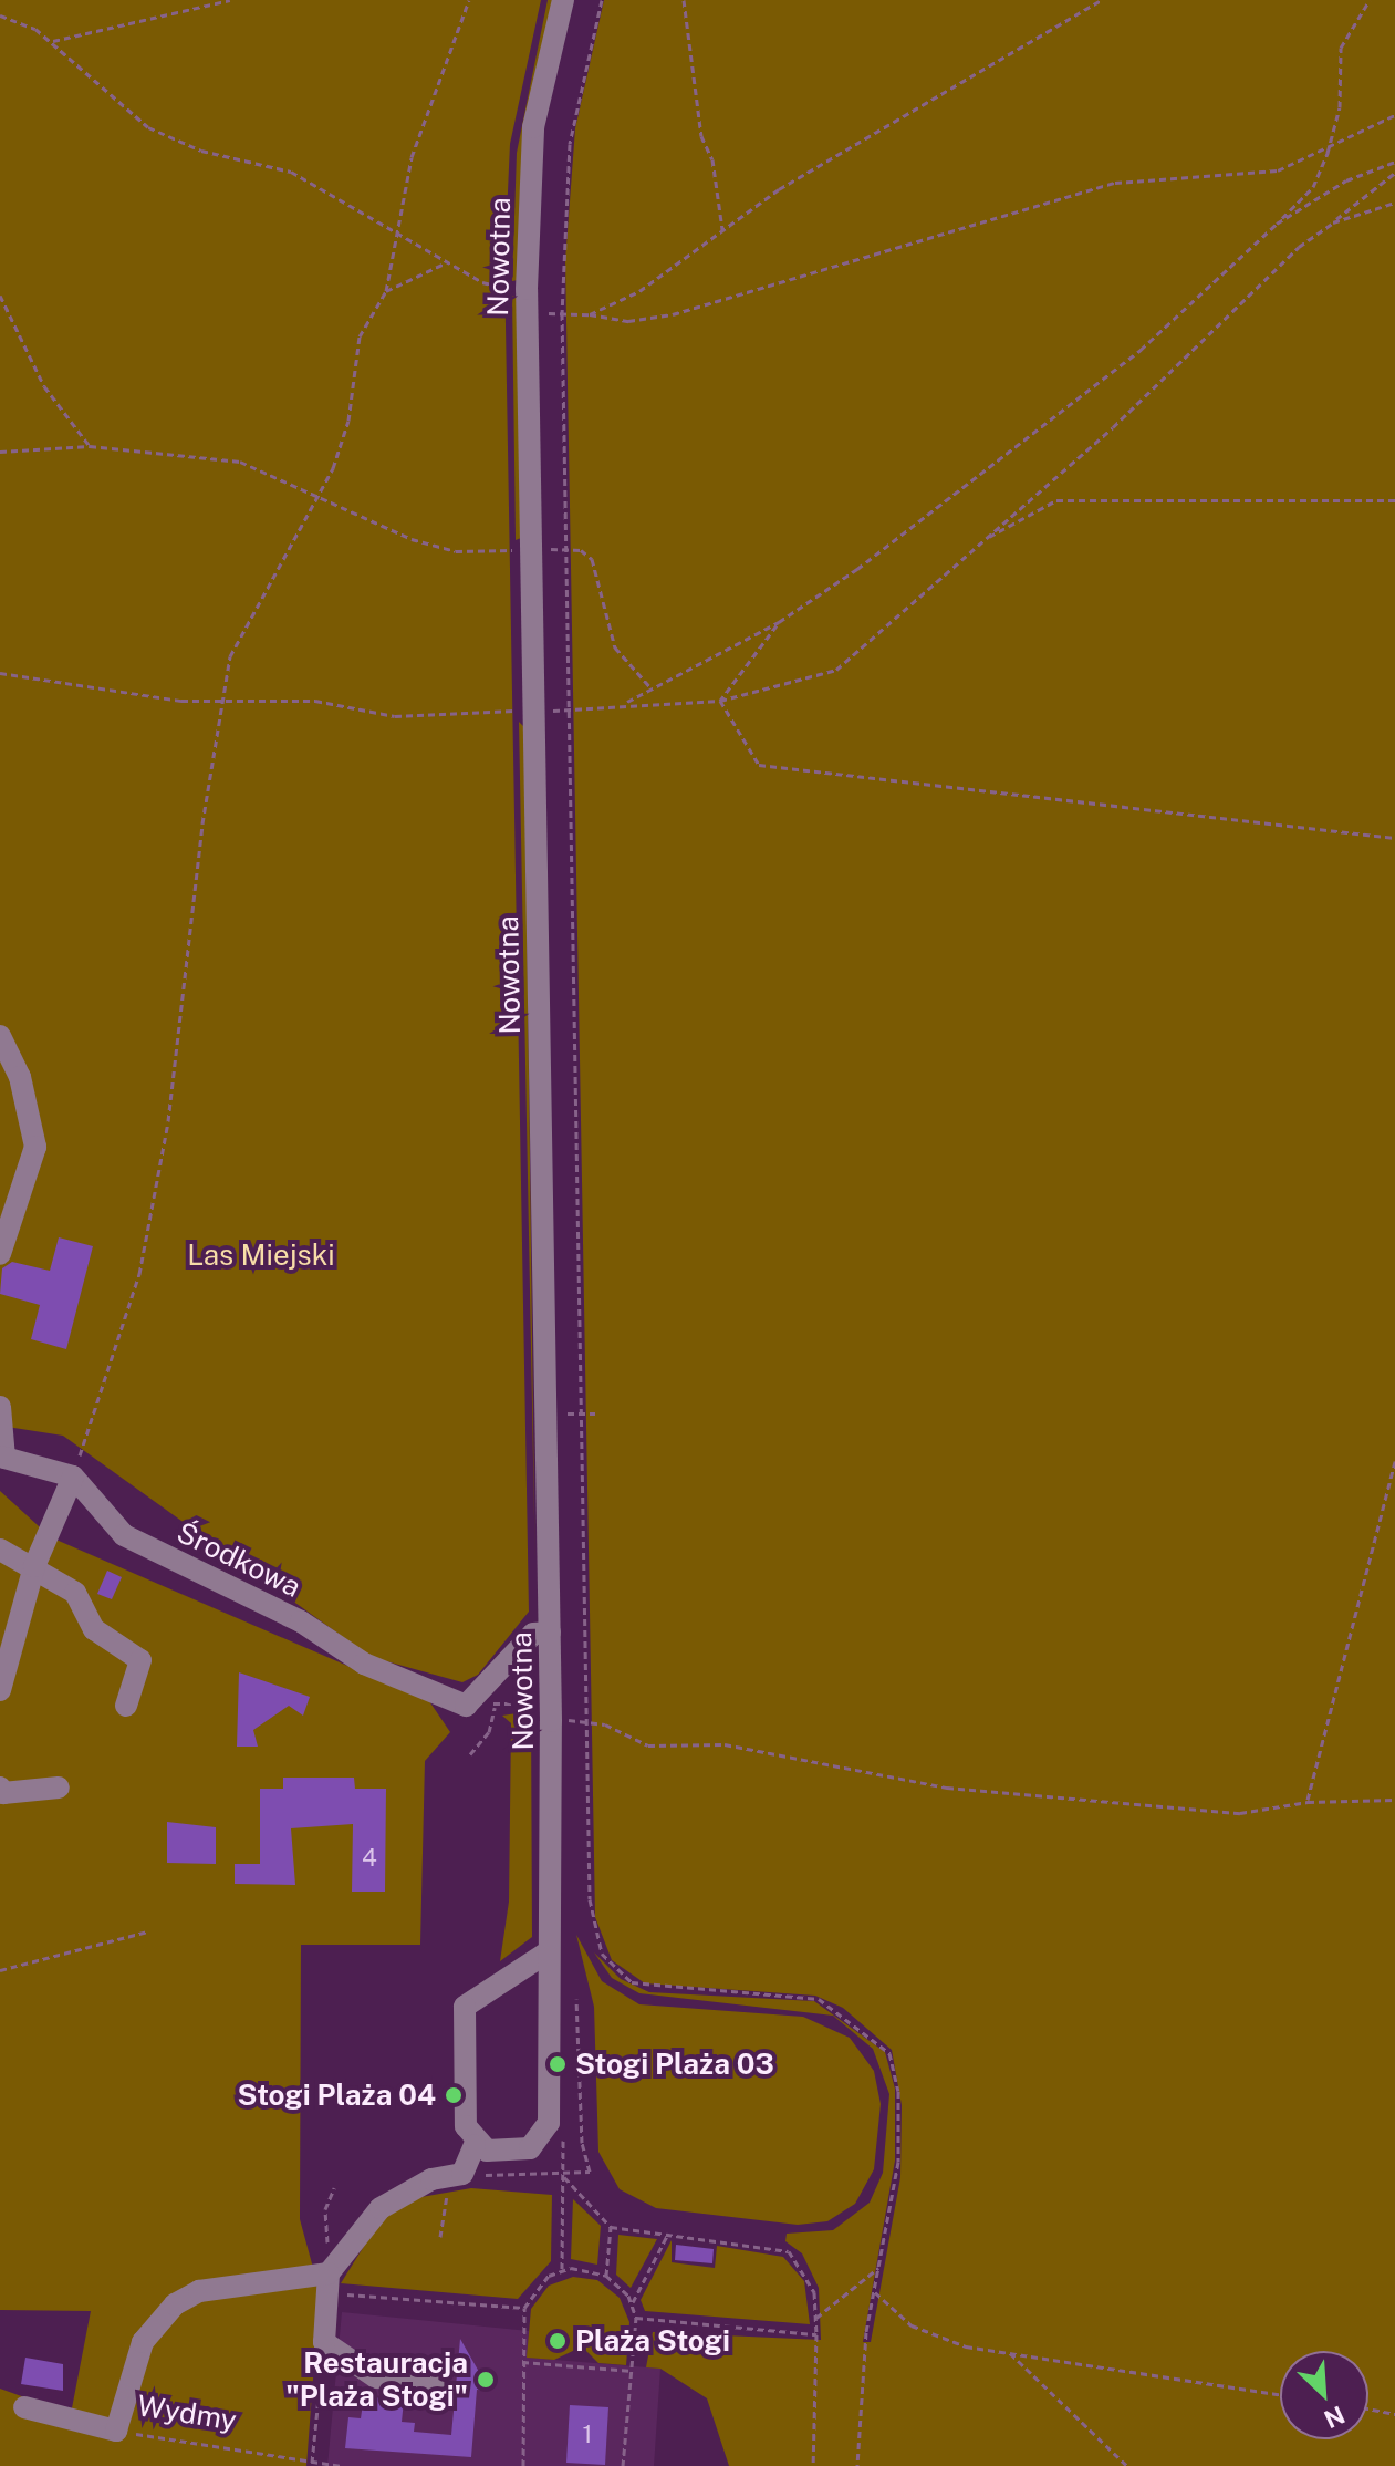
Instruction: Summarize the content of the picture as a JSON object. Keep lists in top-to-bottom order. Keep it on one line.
{"streets":{"street":["Nowotna","Środkowa","Wydmy"]},"parks":["Las Miejski"],"places":["Stogi Plaża 03","Stogi Plaża 04","Plaża Stogi","Restauracja \"Plaża Stogi\""],"house_numbers":["4","1"],"north":"bottom right"}
